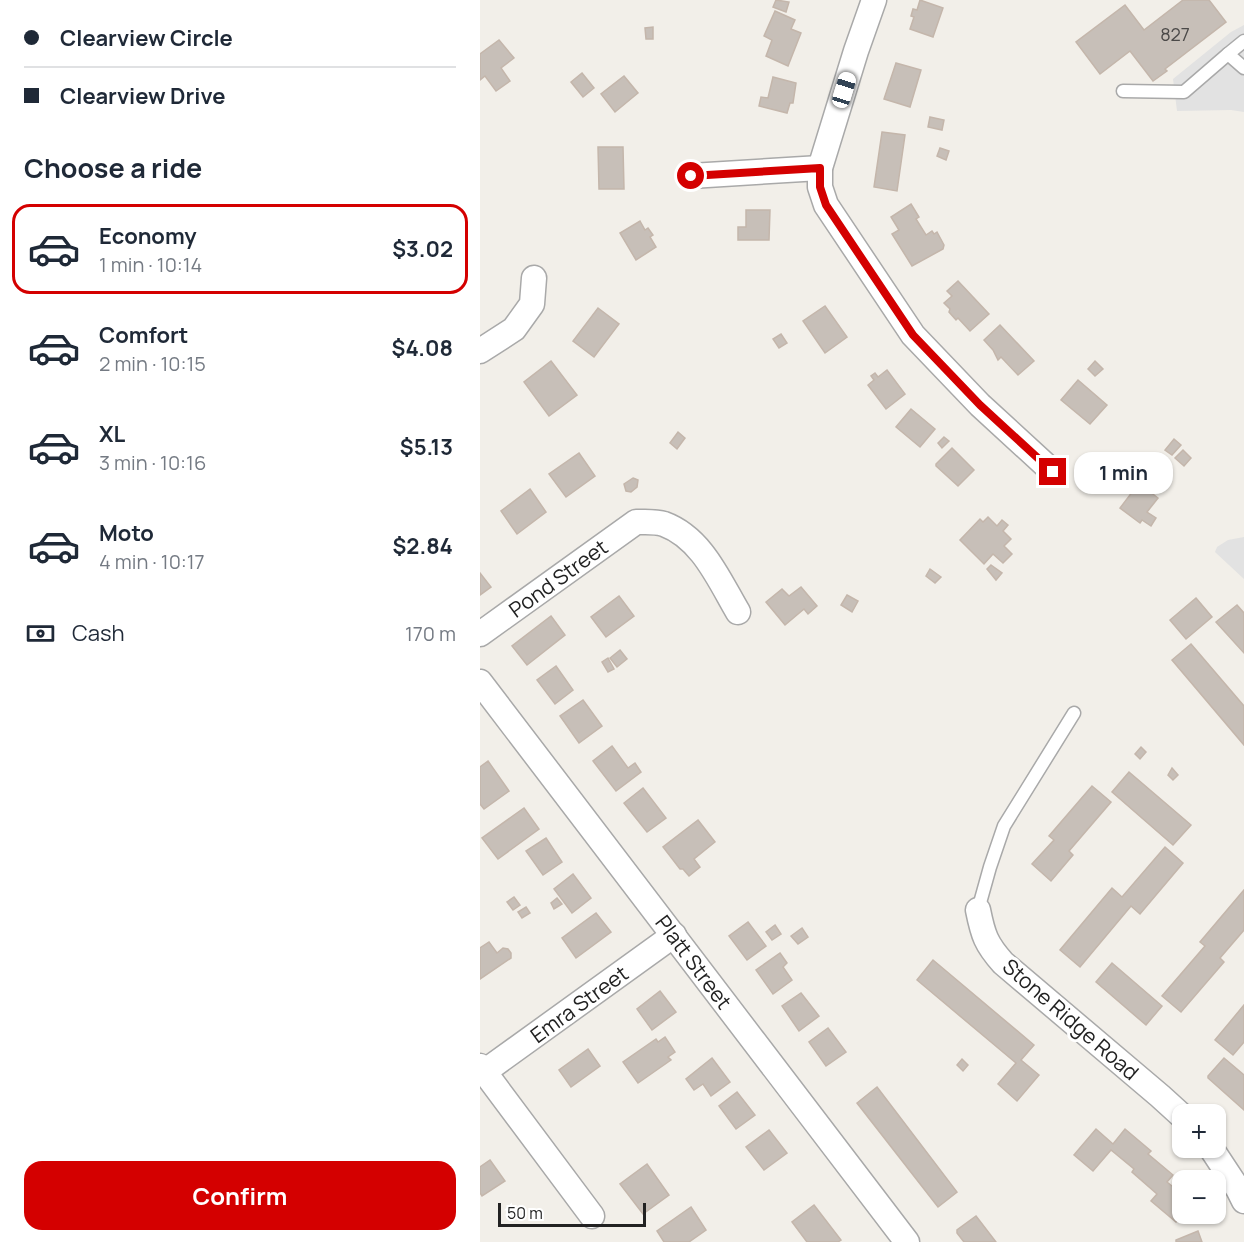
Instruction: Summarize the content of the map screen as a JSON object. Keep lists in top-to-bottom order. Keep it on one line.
{"streets":{"street":["Pond Street","Platt Street","Emra Street","Stone Ridge Road"]},"crossings":[["Platt Street","Emra Street"]],"house_numbers":["827"],"scale_bar":"50 m","page":{"banner":["Clearview Circle","Clearview Drive"],"heading":"Choose a ride","list":[{"name":"Economy","note":"1 min · 10:14","value":"$3.02"},{"name":"Comfort","note":"2 min · 10:15","value":"$4.08"},{"name":"XL","note":"3 min · 10:16","value":"$5.13"},{"name":"Moto","note":"4 min · 10:17","value":"$2.84"}],"bubble":"1 min","pay":["Cash","170 m"],"map_buttons":["+","−"],"buttons":"Confirm","scale":"50 m"}}
